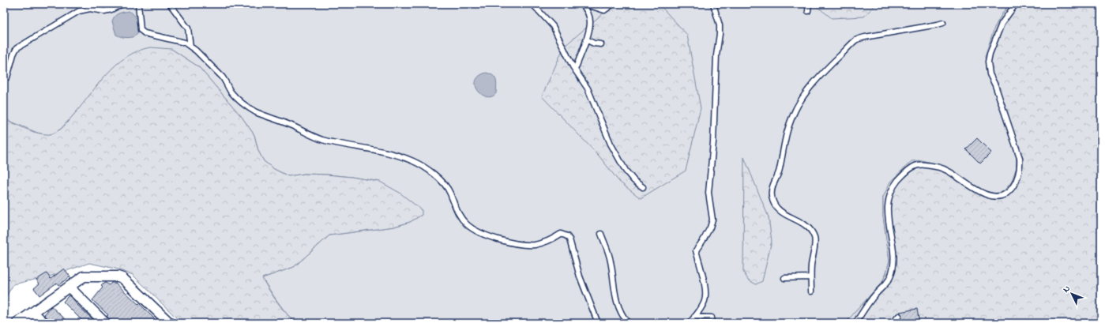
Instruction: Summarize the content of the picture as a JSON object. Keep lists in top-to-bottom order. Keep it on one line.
{"north":"top left"}
